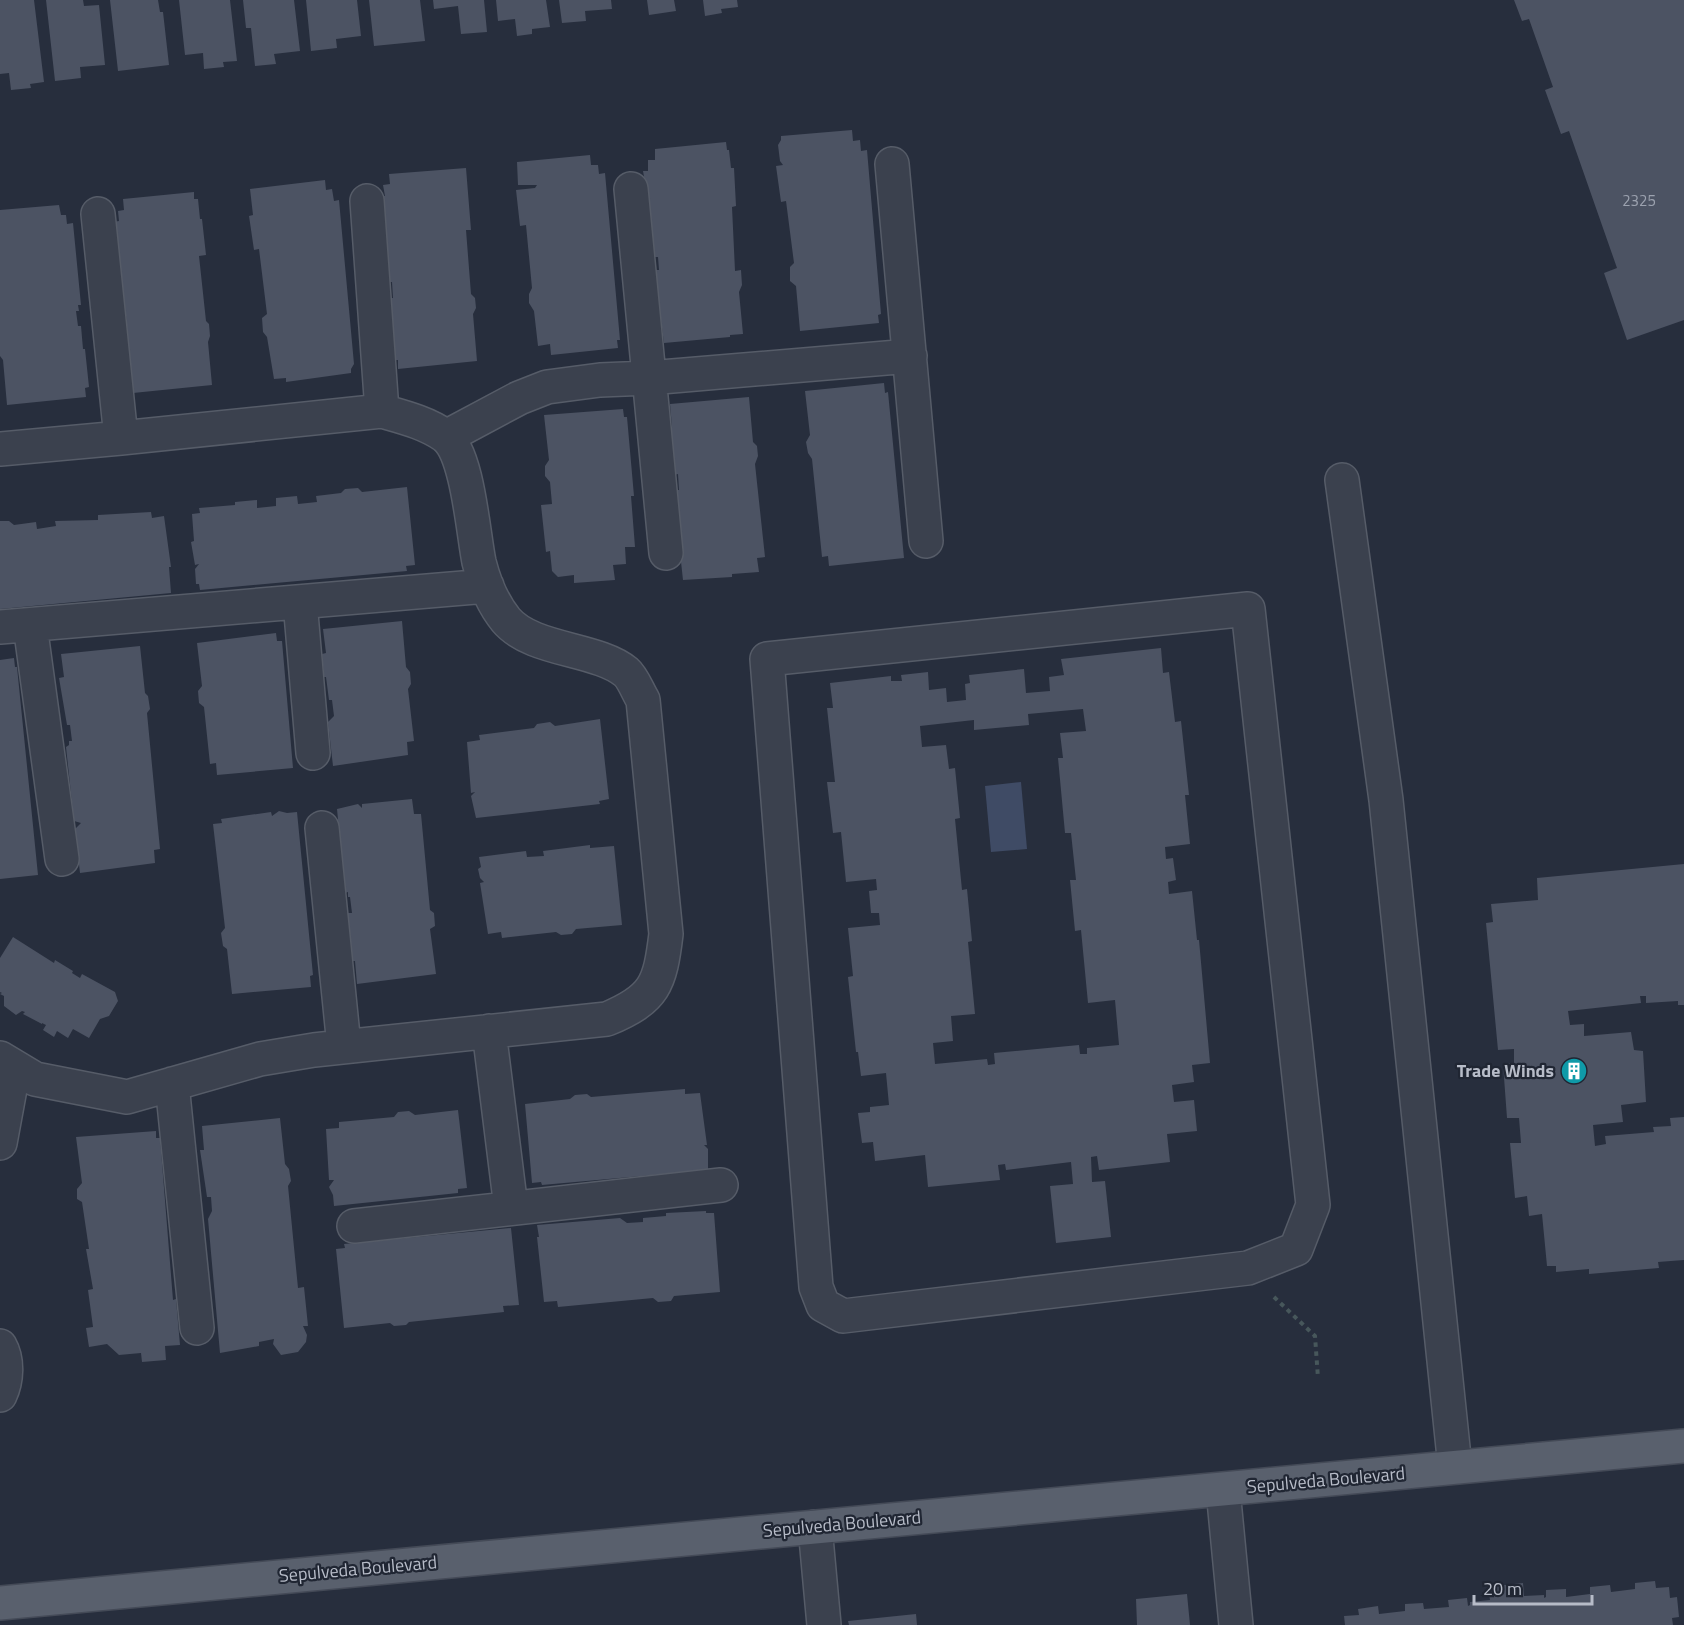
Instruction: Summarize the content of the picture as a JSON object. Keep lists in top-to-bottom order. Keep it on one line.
{"streets":{"main road":["Sepulveda Boulevard"]},"places":{"building":["Trade Winds"]},"house_numbers":["2325"],"scale_bar":"20 m"}
